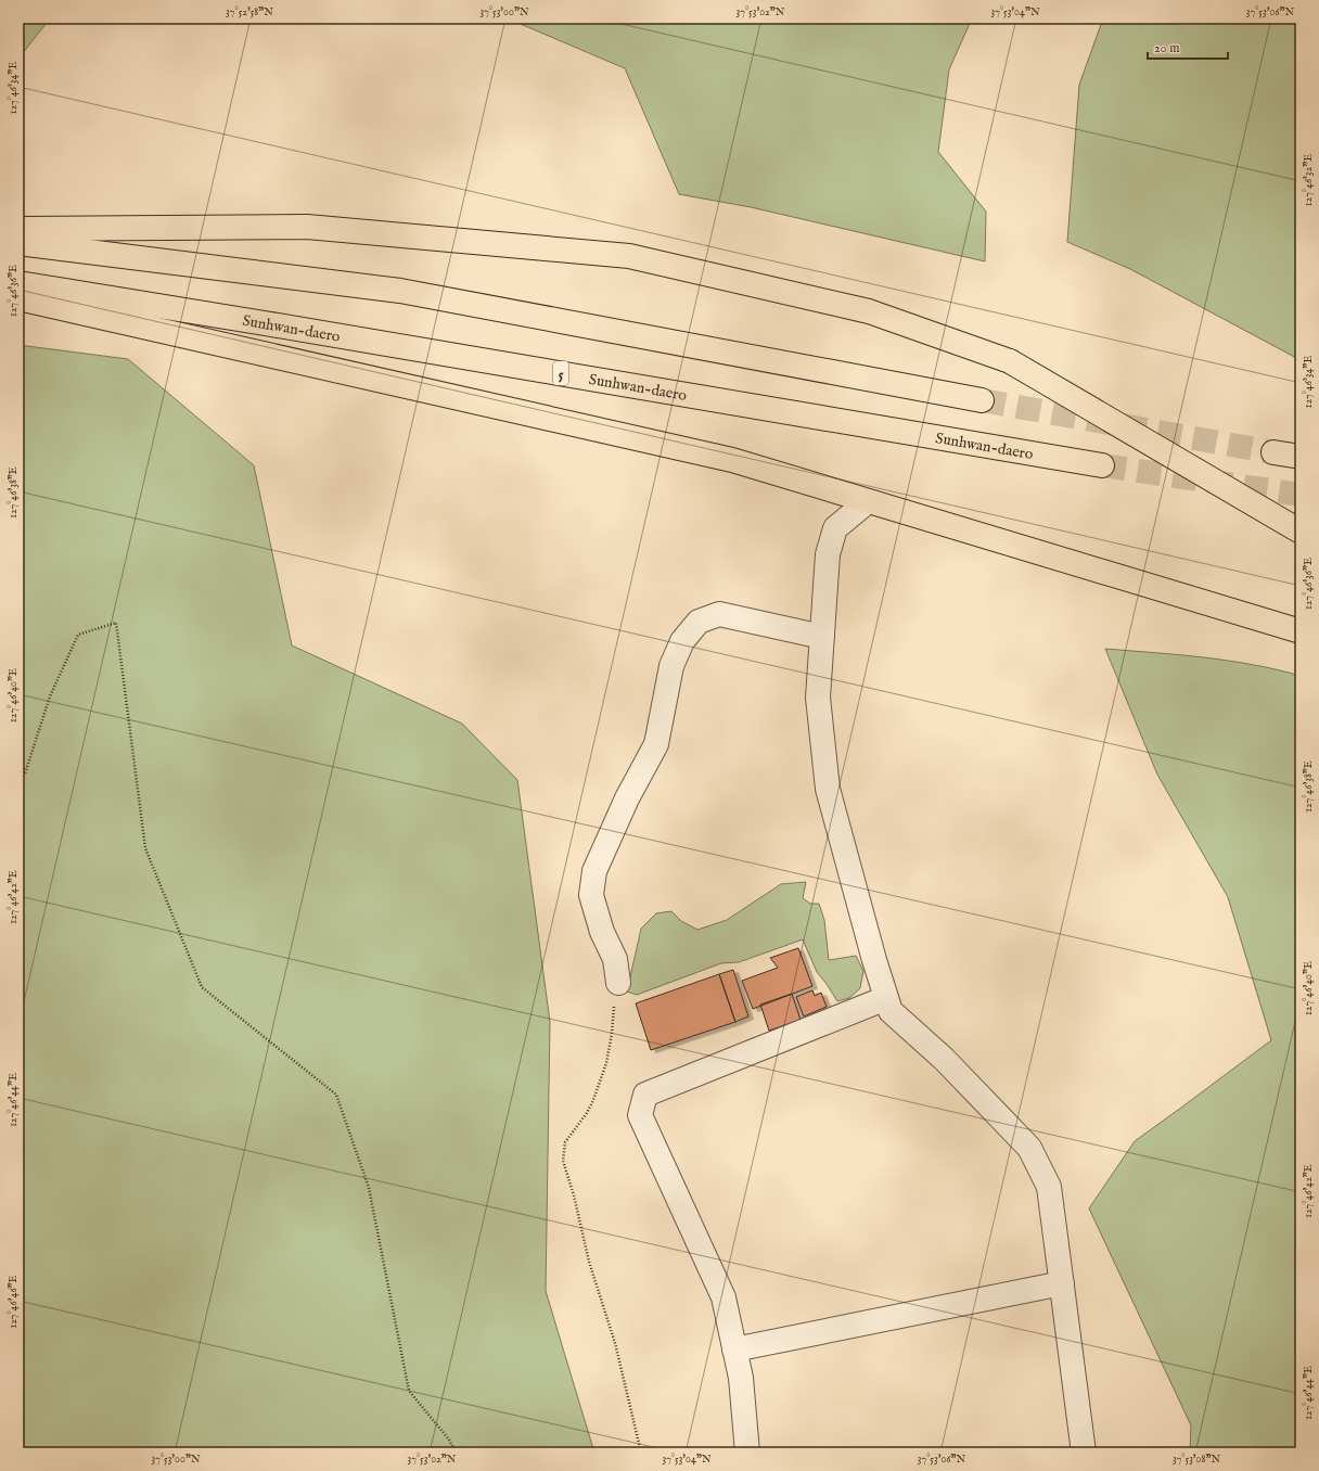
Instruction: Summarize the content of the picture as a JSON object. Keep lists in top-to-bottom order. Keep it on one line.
{"streets":{"highway":["Sunhwan-daero","5"]},"scale_bar":"20 m","coordinates":["37°52'58\"N","37°53'00\"N","37°53'02\"N","37°53'04\"N","37°53'06\"N","127°46'34\"E","127°46'32\"E","127°46'36\"E","127°46'38\"E","127°46'40\"E","127°46'42\"E","127°46'44\"E","127°46'46\"E","37°53'08\"N"]}
